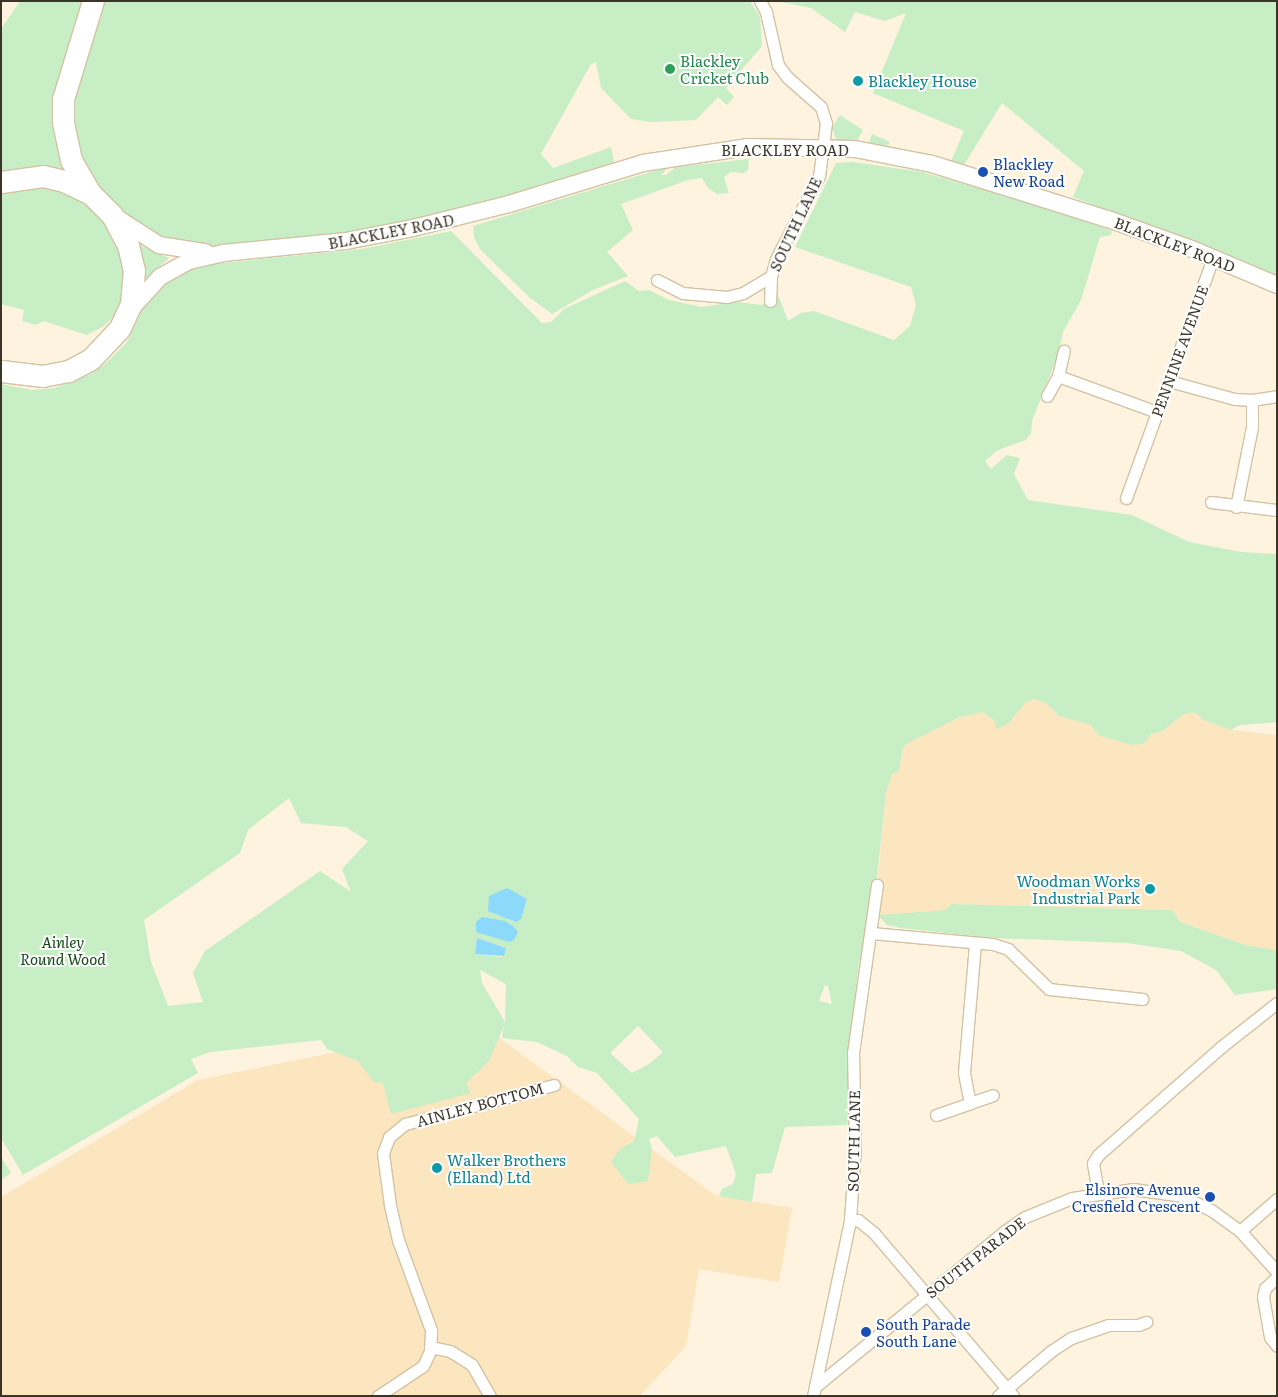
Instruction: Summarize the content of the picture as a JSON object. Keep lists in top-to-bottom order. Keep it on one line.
{"streets":{"street":["BLACKLEY ROAD","SOUTH LANE","PENNINE AVENUE","AINLEY BOTTOM","SOUTH PARADE"]},"crossings":[["BLACKLEY ROAD","SOUTH LANE"],["BLACKLEY ROAD","PENNINE AVENUE"],["SOUTH LANE","SOUTH PARADE"]],"parks":["Ainley Round Wood"],"places":["Blackley Cricket Club","Blackley House","Blackley New Road","Woodman Works Industrial Park","Walker Brothers (Elland) Ltd","Elsinore Avenue Cresfield Crescent","South Parade South Lane"]}
